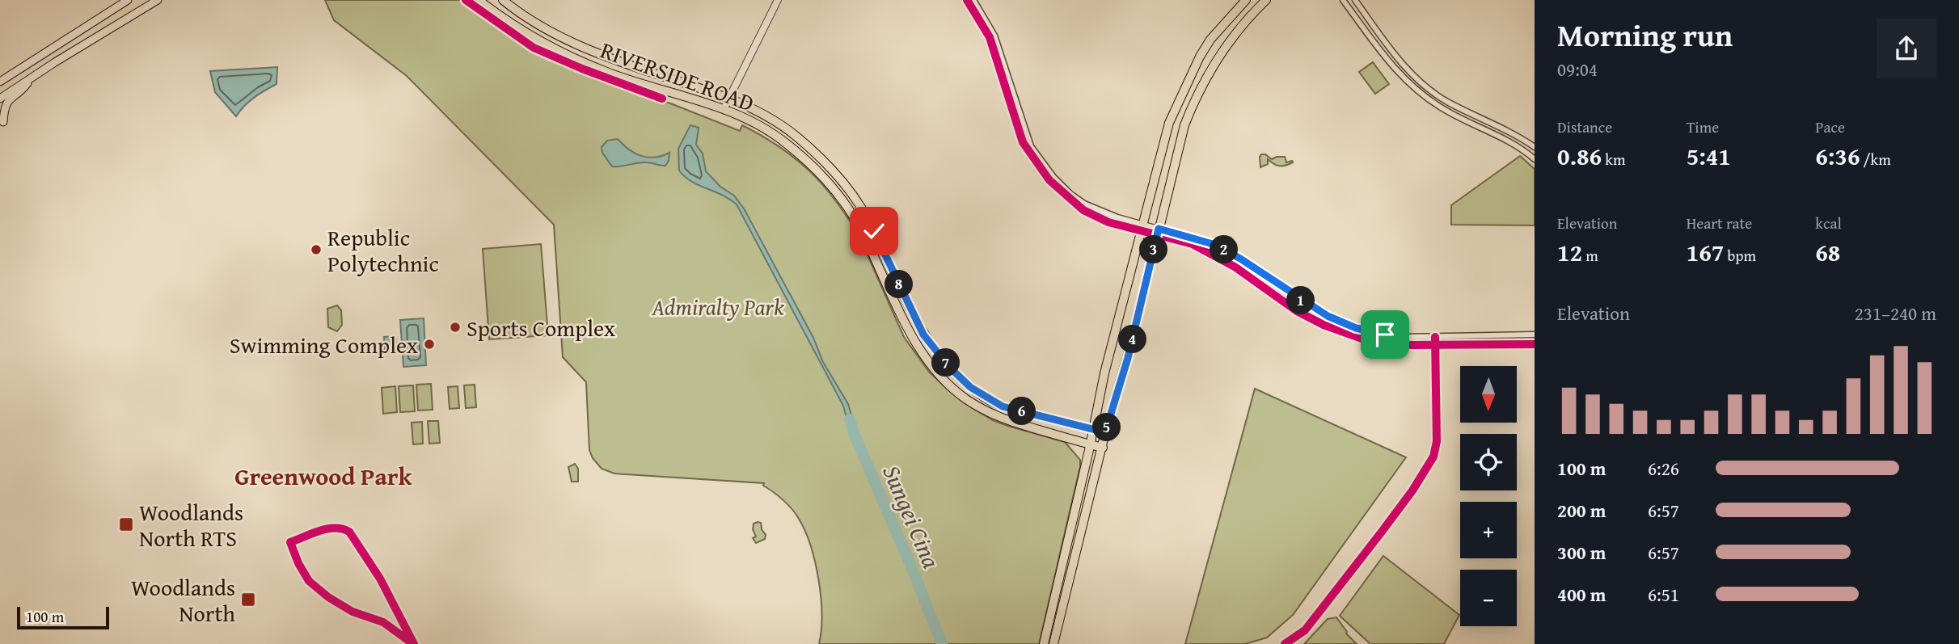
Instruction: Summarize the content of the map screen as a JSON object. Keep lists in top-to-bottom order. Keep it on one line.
{"streets":{"main road":["RIVERSIDE ROAD"]},"districts":["Greenwood Park"],"water":["Sungei Cina"],"parks":["Admiralty Park"],"places":{"other":["Republic Polytechnic","Sports Complex","Swimming Complex"],"transit":["Woodlands North RTS","Woodlands North"]},"scale_bar":"100 m","north":"bottom","page":{"heading":["Morning run","09:04"],"stats":[["Distance","0.86 km"],["Time","5:41"],["Pace","6:36 /km"],["Elevation","12 m"],["Heart rate","167 bpm"],["kcal","68"]],"pins":["2","3","8","1","4","7","6","5"],"chart":["Elevation","231–240 m"],"map_buttons":["+","−"],"list":[{"name":"100 m","note":"6:26"},{"name":"200 m","note":"6:57"},{"name":"300 m","note":"6:57"},{"name":"400 m","note":"6:51"}],"scale":"100 m"}}
